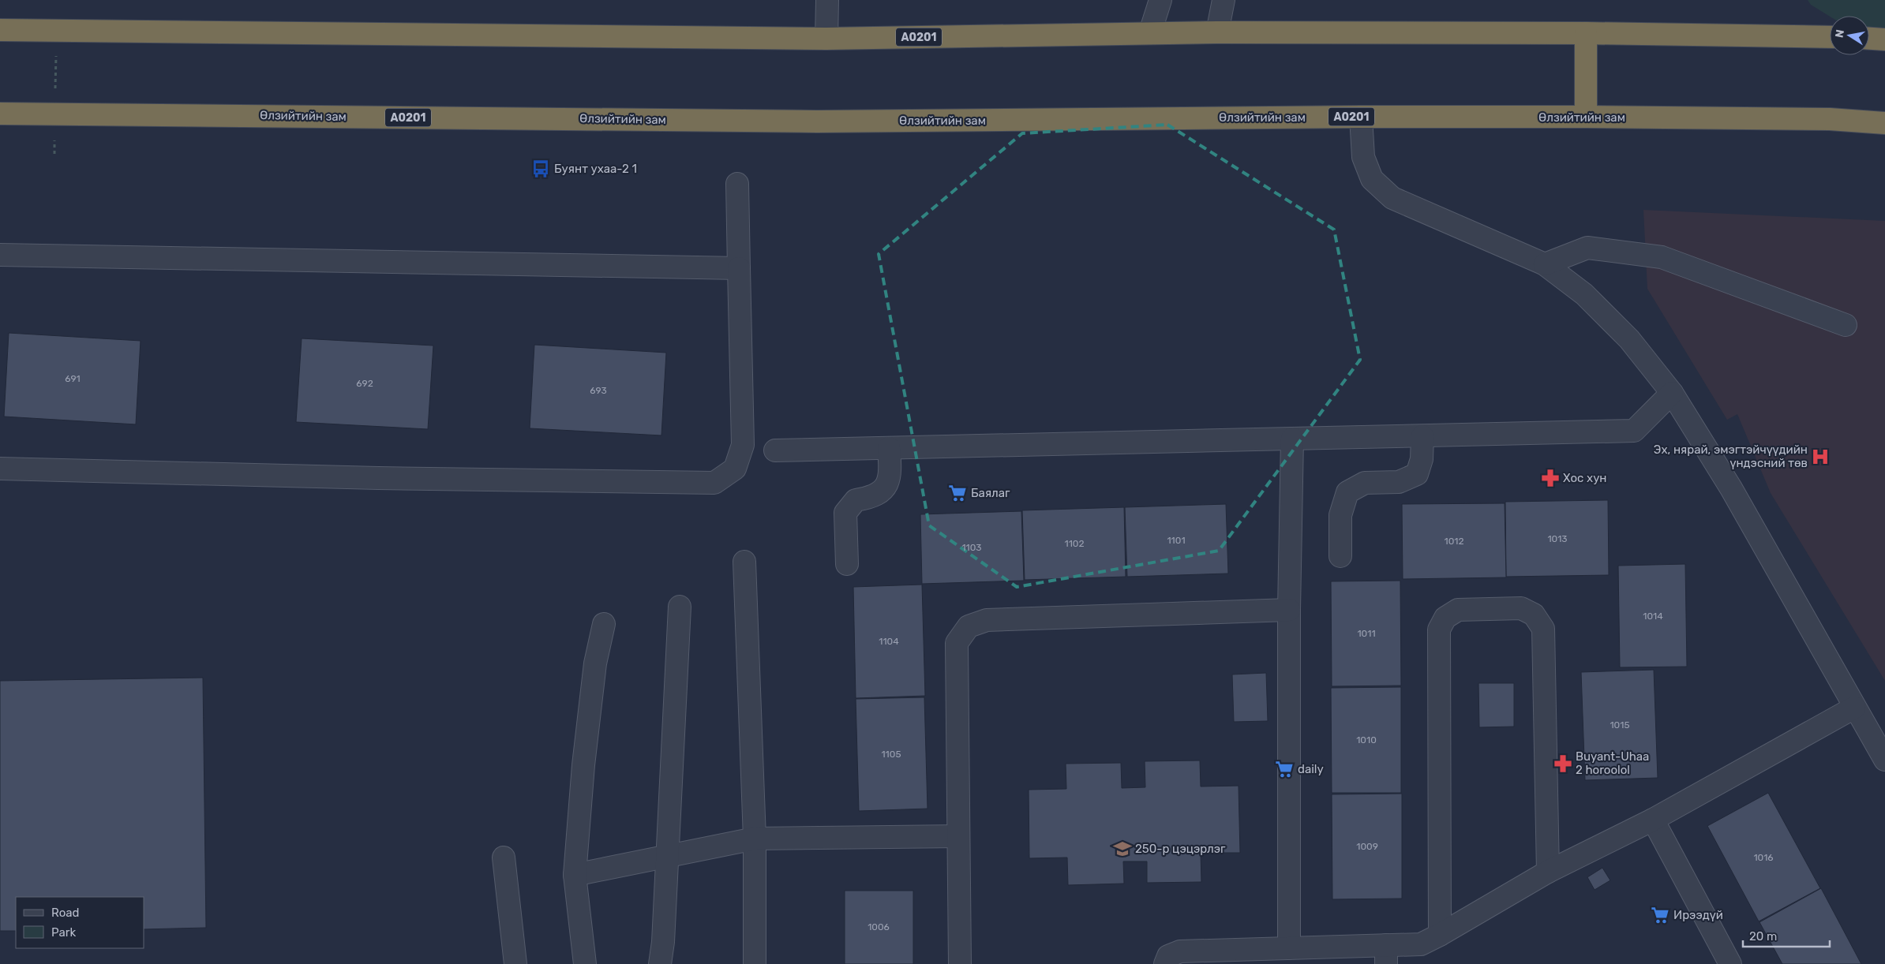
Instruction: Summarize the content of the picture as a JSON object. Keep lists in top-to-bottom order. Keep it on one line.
{"streets":{"highway":["A0201","Өлзийтийн зам"]},"places":{"bus stop":["Буянт ухаа-2 1"],"hospital":["Эх, нярай, эмэгтэйчүүдийн үндэсний төв"],"pharmacy":["Хос хун","Buyant-Uhaa 2 horoolol"],"supermarket":["Баялаг","daily","Ирээдүй"],"school or university":["250-р цэцэрлэг"]},"house_numbers":["691","692","693","1013","1101","1012","1102","1103","1014","1011","1104","1015","1010","1105","1009","1016","1006"],"legend":["Road","Park"],"scale_bar":"20 m","north":"left"}
